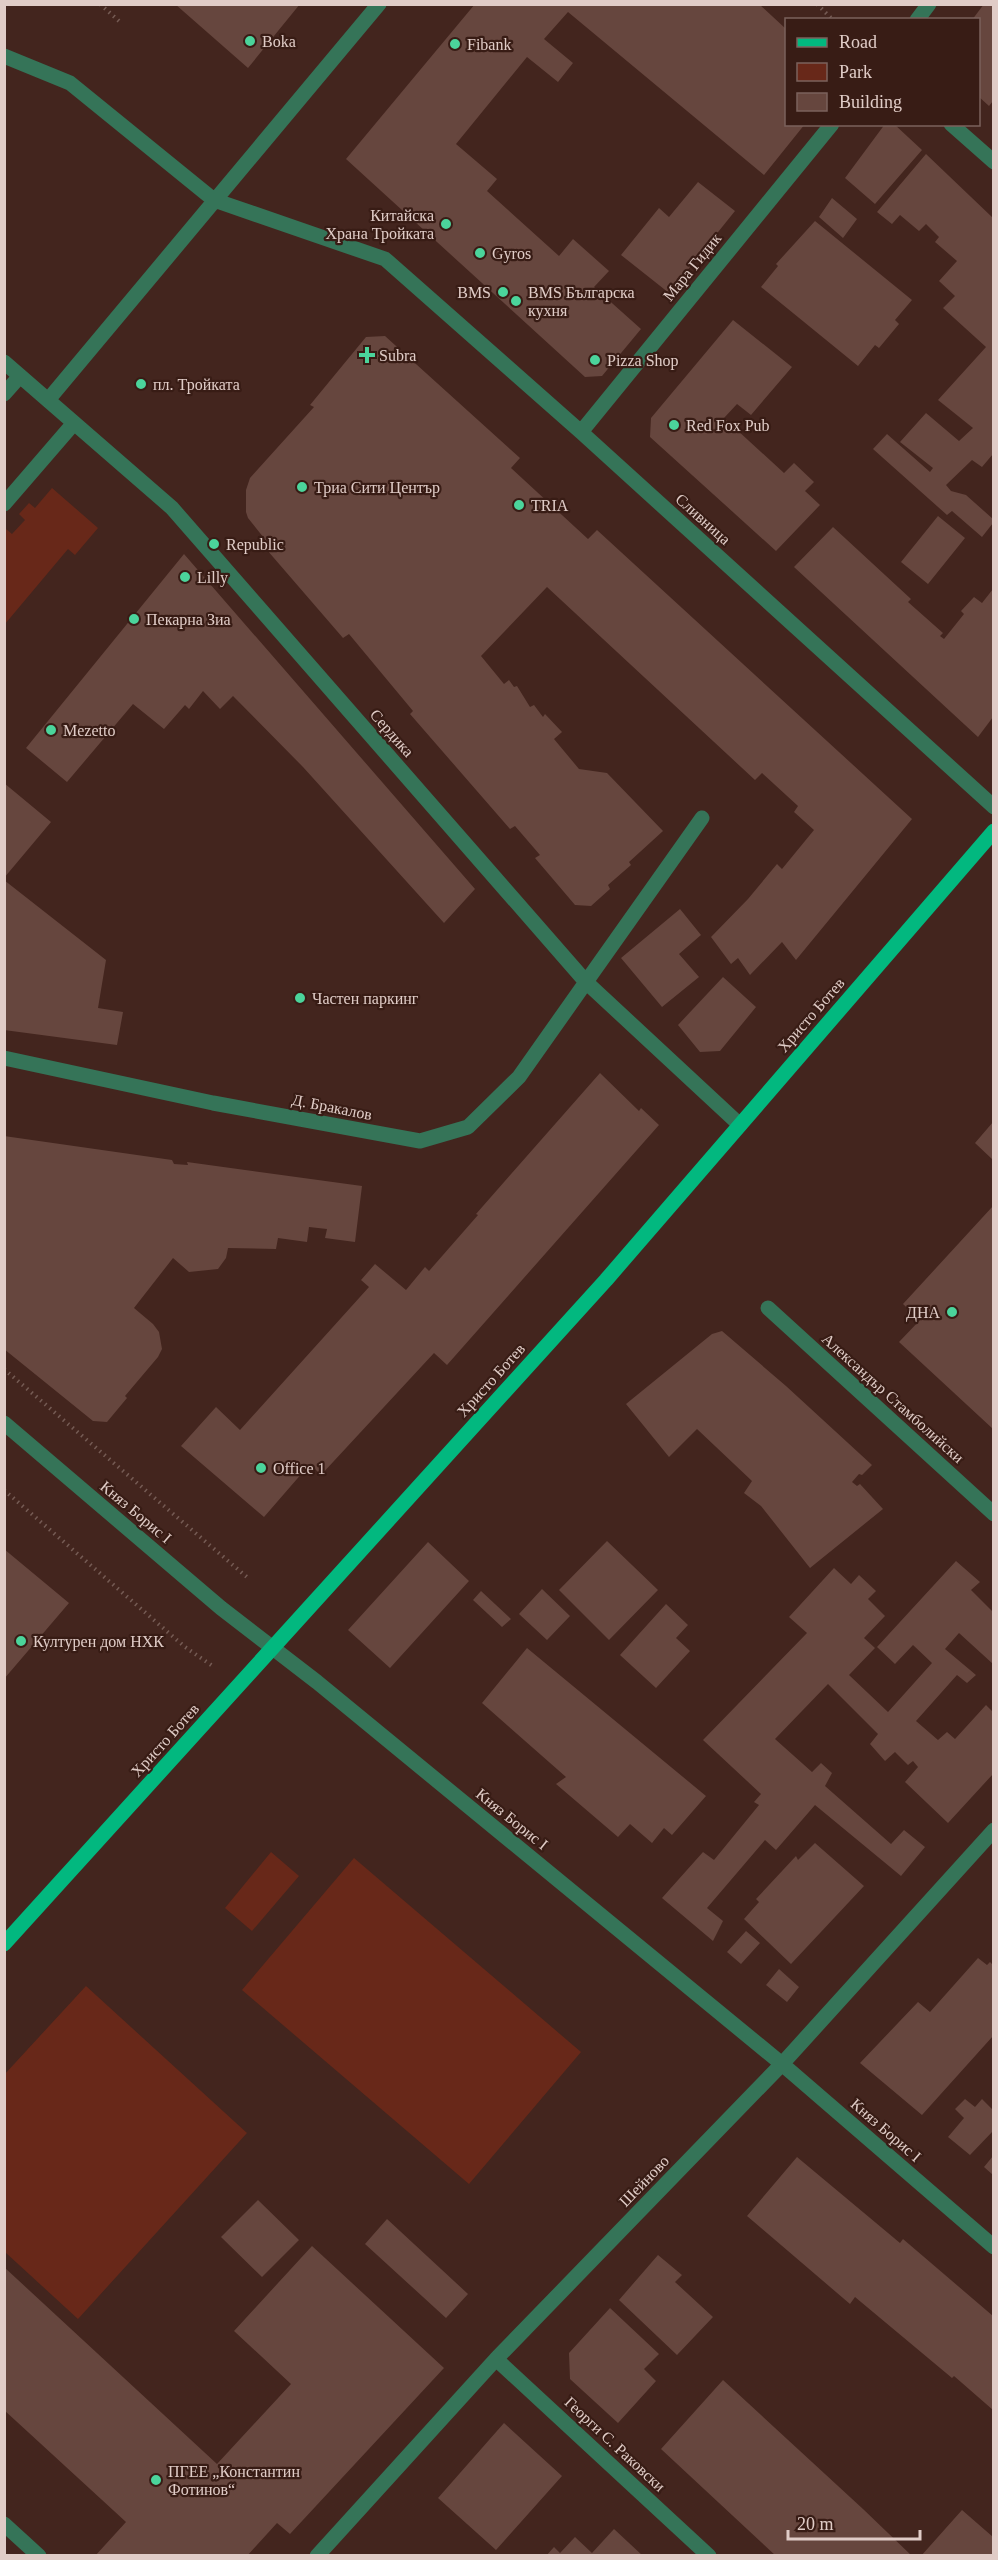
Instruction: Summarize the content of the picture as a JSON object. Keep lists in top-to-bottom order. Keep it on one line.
{"streets":{"main road":["Христо Ботев"],"street":["Мара Гидик","Сливница","Сердика","Д. Бракалов","Александър Стамболийски","Княз Борис I","Шейново","Георги С. Раковски"]},"crossings":[["Мара Гидик","Сливница"],["Сердика","Христо Ботев"],["Сердика","Д. Бракалов"],["Христо Ботев","Княз Борис I"],["Княз Борис I","Шейново"],["Шейново","Георги С. Раковски"]],"places":{"other":["Boka","Fibank","Китайска Храна Тройката","Gyros","BMS","BMS Българска кухня","Pizza Shop","пл. Тройката","Red Fox Pub","Триа Сити Център","TRIA","Republic","Lilly","Пекарна Зиа","Mezetto","Частен паркинг","ДНА","Office 1","Културен дом НХК","ПГЕЕ „Константин Фотинов“"],"health":["Subra"]},"legend":["Road","Park","Building"],"scale_bar":"20 m"}
